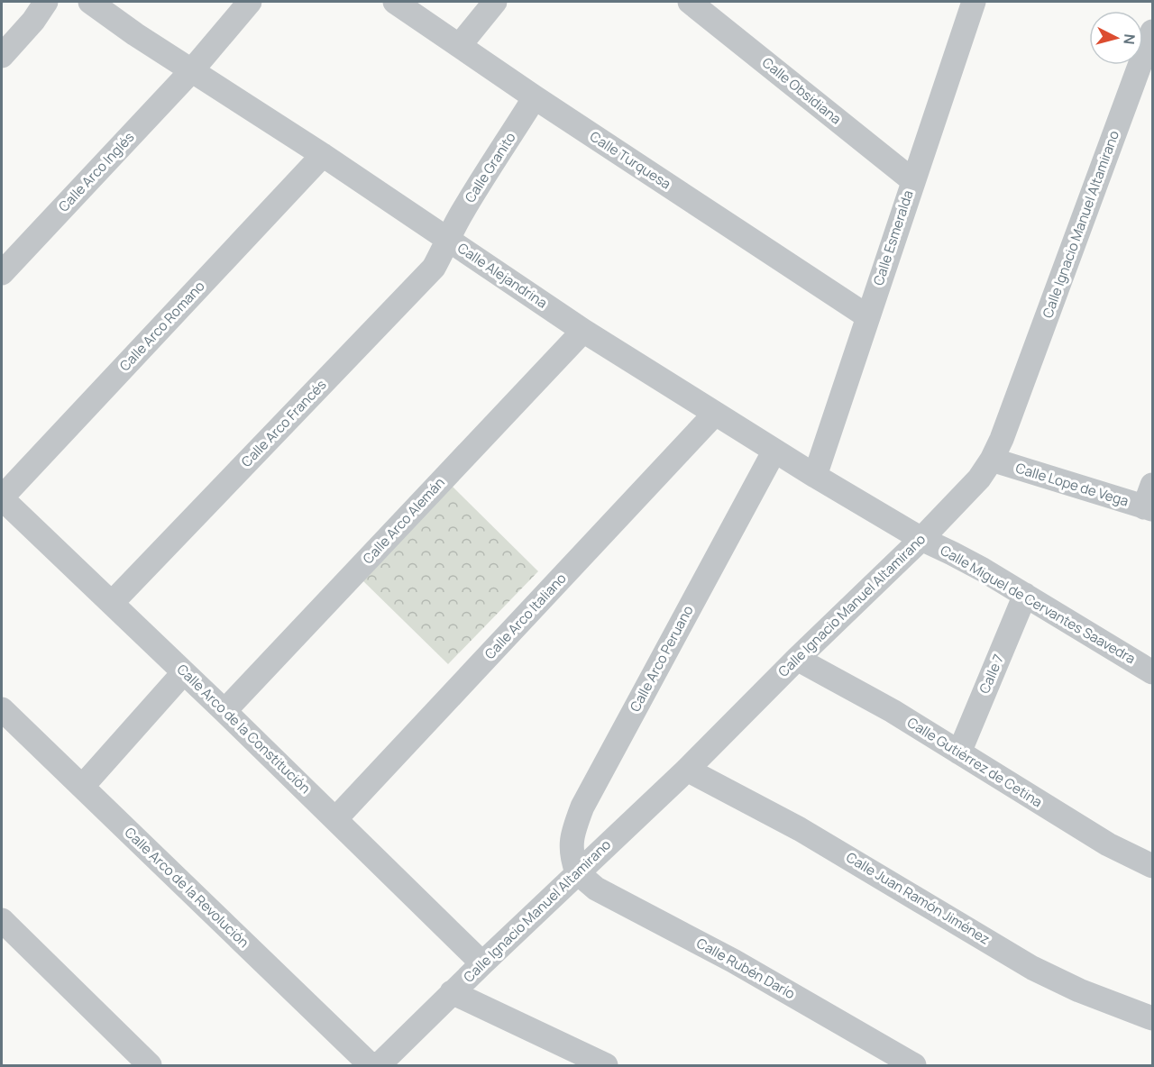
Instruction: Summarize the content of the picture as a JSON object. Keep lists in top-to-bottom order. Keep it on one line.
{"streets":{"street":["Calle Obsidiana","Calle Turquesa","Calle Granito","Calle Arco Inglés","Calle Ignacio Manuel Altamirano","Calle Esmeralda","Calle Alejandrina","Calle Arco Romano","Calle Arco Francés","Calle Lope de Vega","Calle Arco Alemán","Calle Miguel de Cervantes Saavedra","Calle Arco Italiano","Calle Arco Peruano","Calle 7","Calle Arco de la Constitución","Calle Gutiérrez de Cetina","Calle Arco de la Revolución","Calle Juan Ramón Jiménez","Calle Rubén Darío"]},"crossings":[["Calle Obsidiana","Calle Esmeralda"],["Calle Turquesa","Calle Granito"],["Calle Turquesa","Calle Esmeralda"],["Calle Granito","Calle Alejandrina"],["Calle Granito","Calle Arco Francés"],["Calle Arco Inglés","Calle Alejandrina"],["Calle Ignacio Manuel Altamirano","Calle Alejandrina"],["Calle Ignacio Manuel Altamirano","Calle Lope de Vega"],["Calle Ignacio Manuel Altamirano","Calle Miguel de Cervantes Saavedra"],["Calle Ignacio Manuel Altamirano","Calle Arco Peruano"],["Calle Ignacio Manuel Altamirano","Calle Arco de la Constitución"],["Calle Ignacio Manuel Altamirano","Calle Gutiérrez de Cetina"],["Calle Ignacio Manuel Altamirano","Calle Juan Ramón Jiménez"],["Calle Ignacio Manuel Altamirano","Calle Rubén Darío"],["Calle Esmeralda","Calle Alejandrina"],["Calle Alejandrina","Calle Arco Romano"],["Calle Alejandrina","Calle Arco Francés"],["Calle Alejandrina","Calle Arco Alemán"],["Calle Alejandrina","Calle Miguel de Cervantes Saavedra"],["Calle Alejandrina","Calle Arco Italiano"],["Calle Alejandrina","Calle Arco Peruano"],["Calle Arco Romano","Calle Arco de la Constitución"],["Calle Arco Francés","Calle Arco de la Constitución"],["Calle Arco Alemán","Calle Arco de la Constitución"],["Calle Miguel de Cervantes Saavedra","Calle 7"],["Calle Arco Italiano","Calle Arco de la Constitución"],["Calle Arco Peruano","Calle Rubén Darío"],["Calle 7","Calle Gutiérrez de Cetina"]],"north":"right"}
